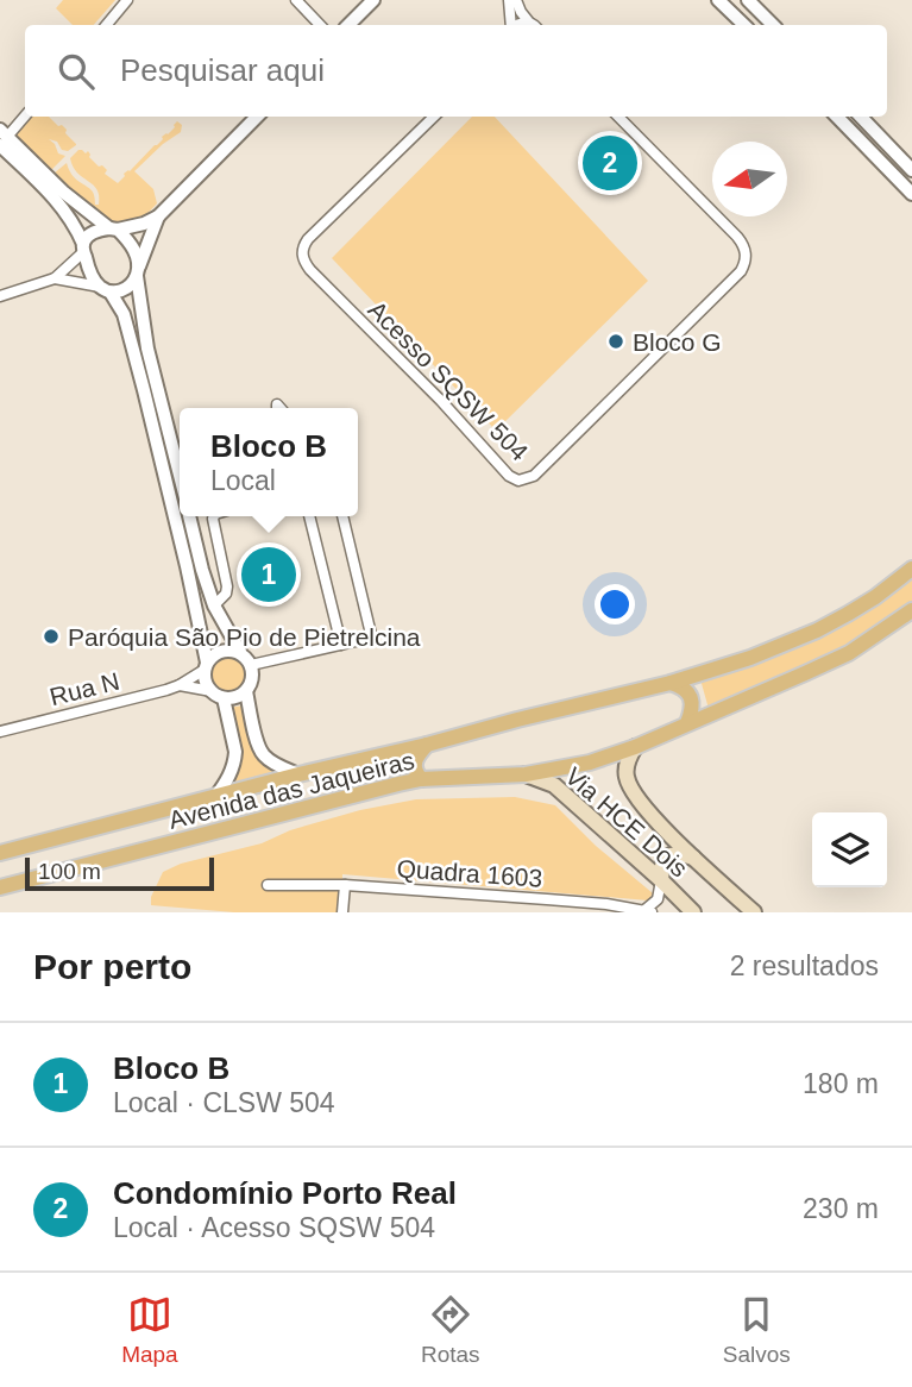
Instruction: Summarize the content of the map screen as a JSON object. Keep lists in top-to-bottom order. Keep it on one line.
{"streets":{"main road":["Avenida das Jaqueiras","Via HCE Dois"],"street":["Acesso SQSW 504","Rua N","Quadra 1603"]},"crossings":[["Avenida das Jaqueiras","Via HCE Dois"]],"places":["Bloco G","Paróquia São Pio de Pietrelcina"],"scale_bar":"100 m","north":"left","page":{"search":"Pesquisar aqui","pins":["2","1"],"popup":["Bloco B","Local"],"scale":"100 m","heading":["Por perto","2 resultados"],"list":[{"mark":"1","name":"Bloco B","note":"Local · CLSW 504","value":"180 m"},{"mark":"2","name":"Condomínio Porto Real","note":"Local · Acesso SQSW 504","value":"230 m"}],"nav":["Mapa","Rotas","Salvos"]}}
